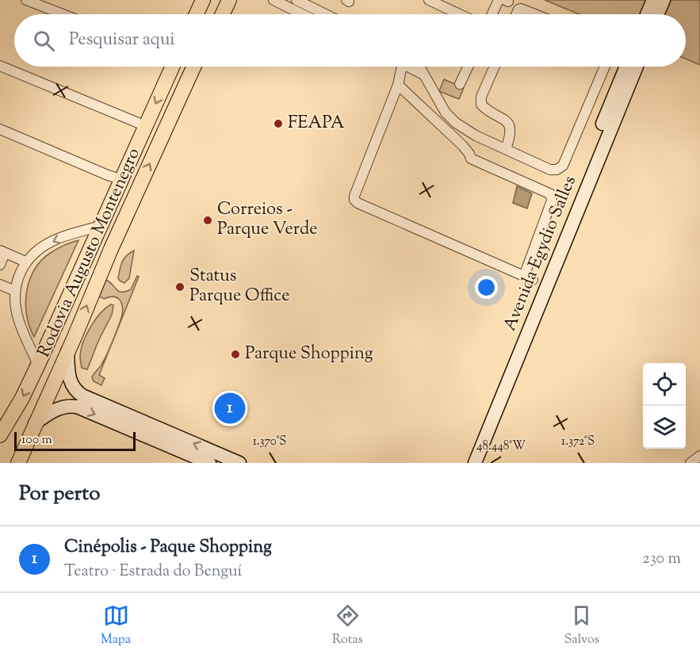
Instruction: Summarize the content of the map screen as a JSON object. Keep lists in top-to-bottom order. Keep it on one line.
{"streets":{"main road":["Rodovia Augusto Montenegro"],"street":["Avenida Egydio Salles"]},"places":["FEAPA","Correios - Parque Verde","Status Parque Office","Parque Shopping"],"scale_bar":"100 m","page":{"search":"Pesquisar aqui","pins":"1","scale":"100 m","heading":"Por perto","list":[{"mark":"1","name":"Cinépolis - Paque Shopping","note":"Teatro · Estrada do Benguí","value":"230 m"}],"nav":["Mapa","Rotas","Salvos"]},"coordinates":["1.370°S","1.372°S","48.448°W"]}
